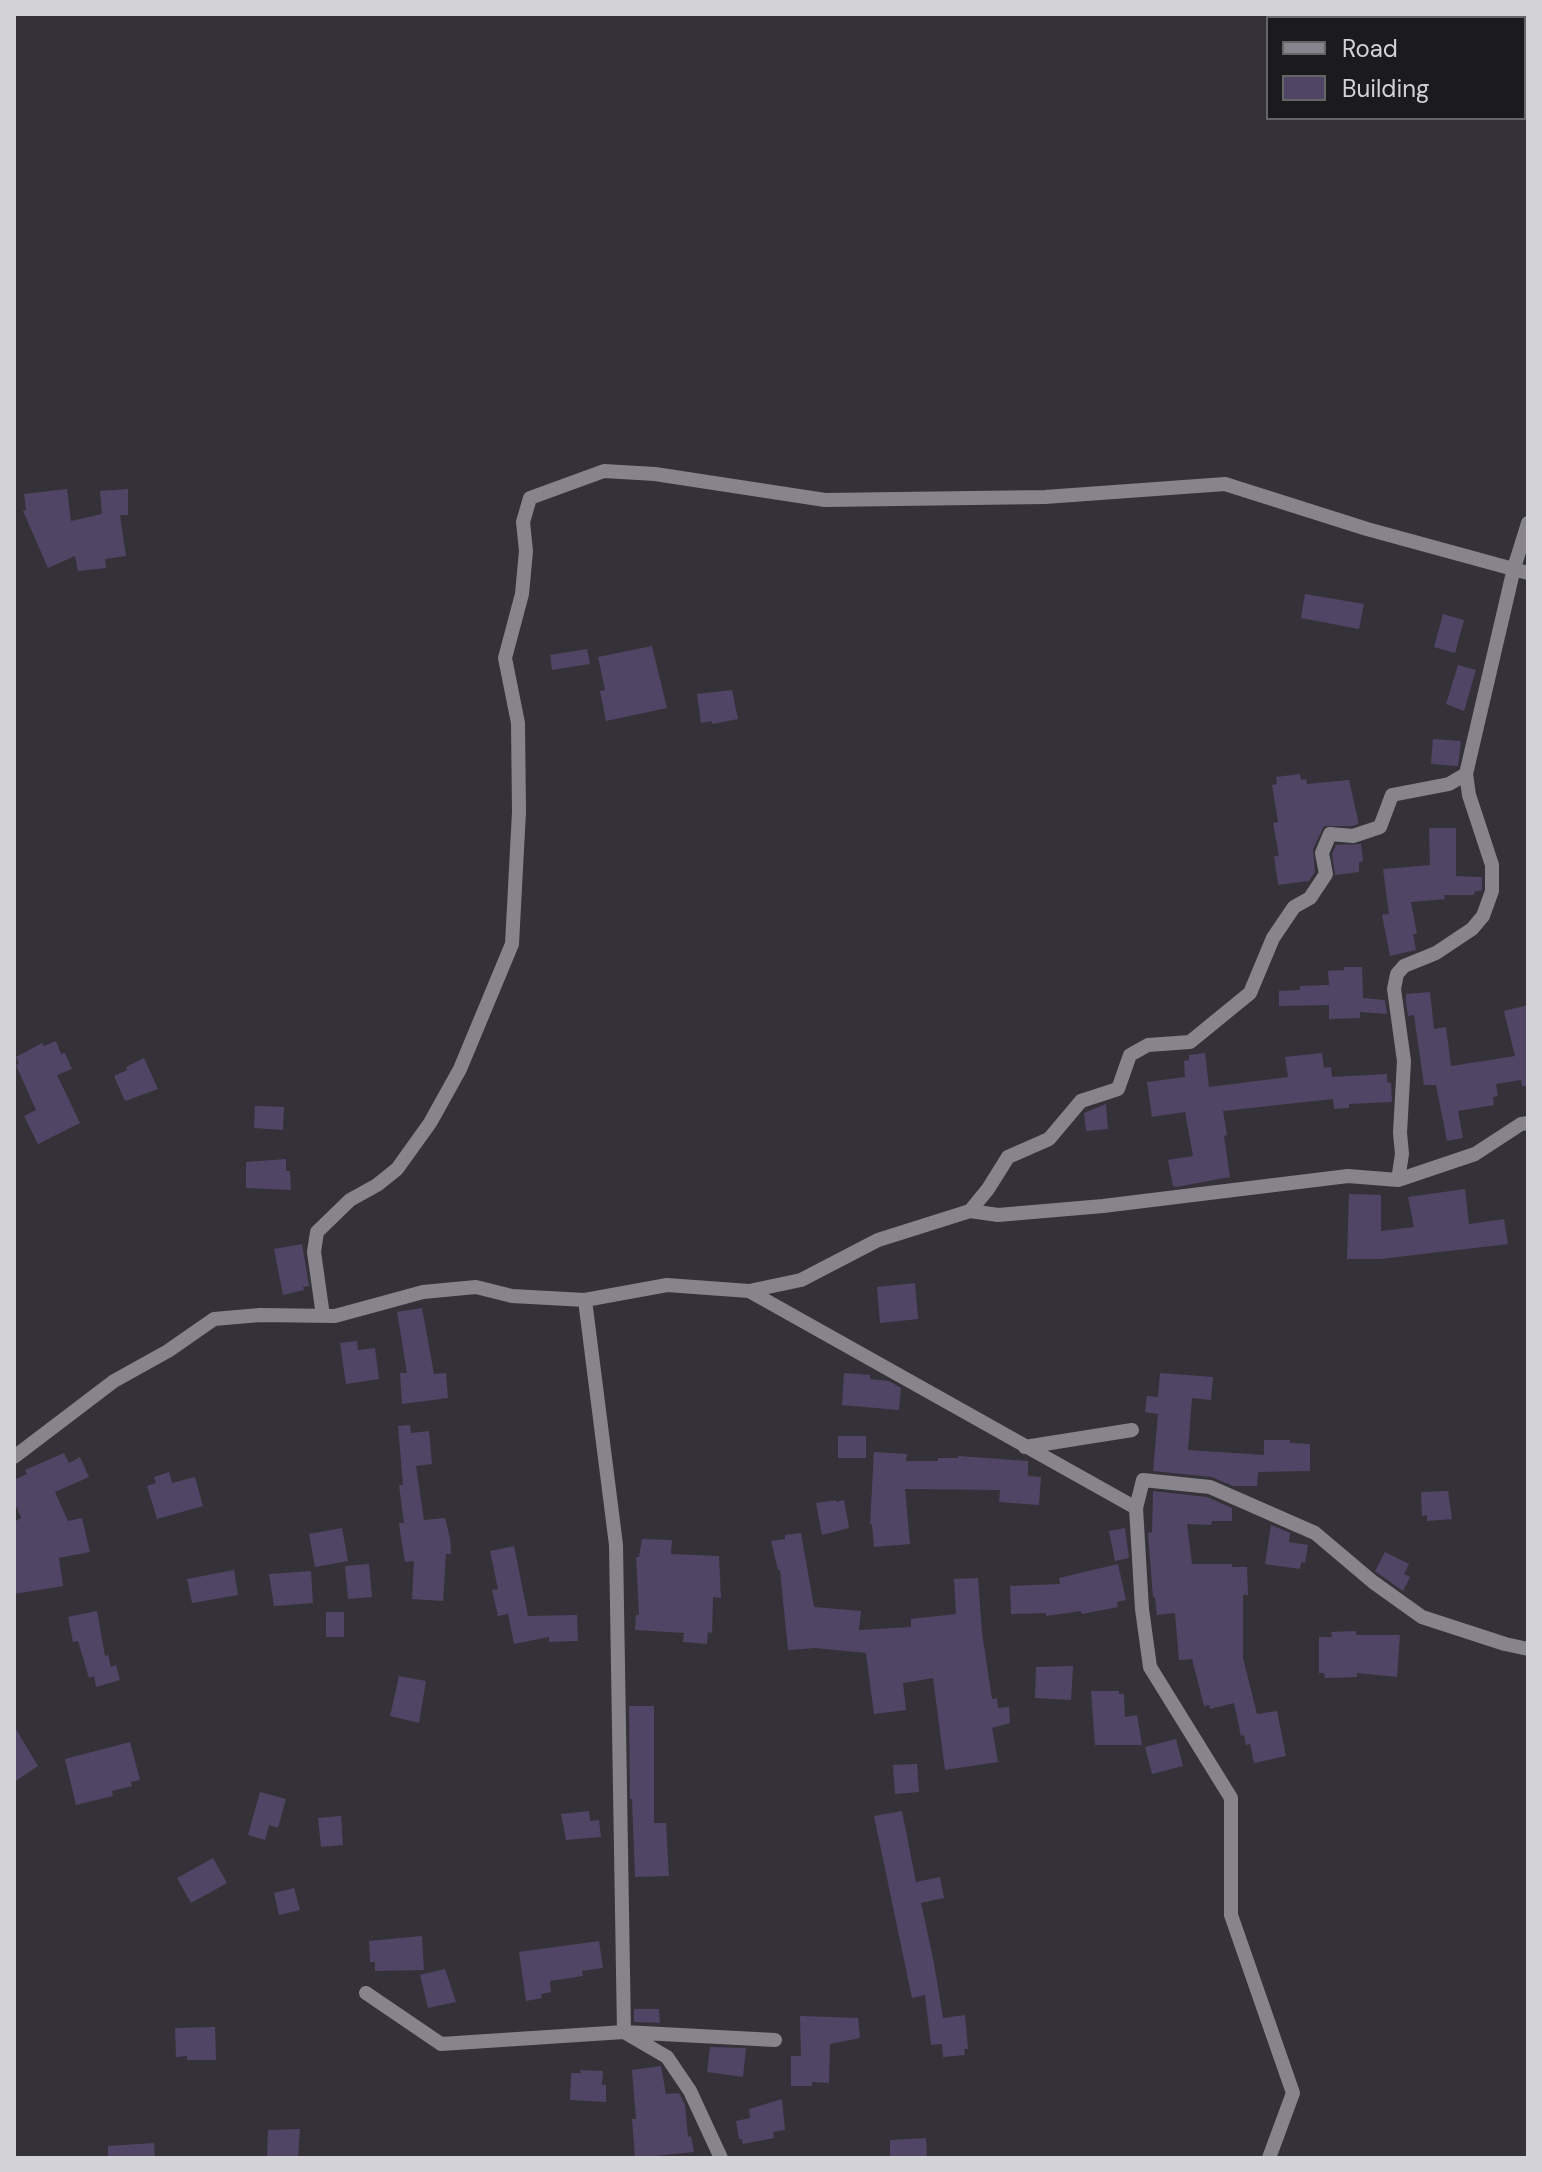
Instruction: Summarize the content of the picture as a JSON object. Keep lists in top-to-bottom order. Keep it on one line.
{"legend":["Road","Building"]}
